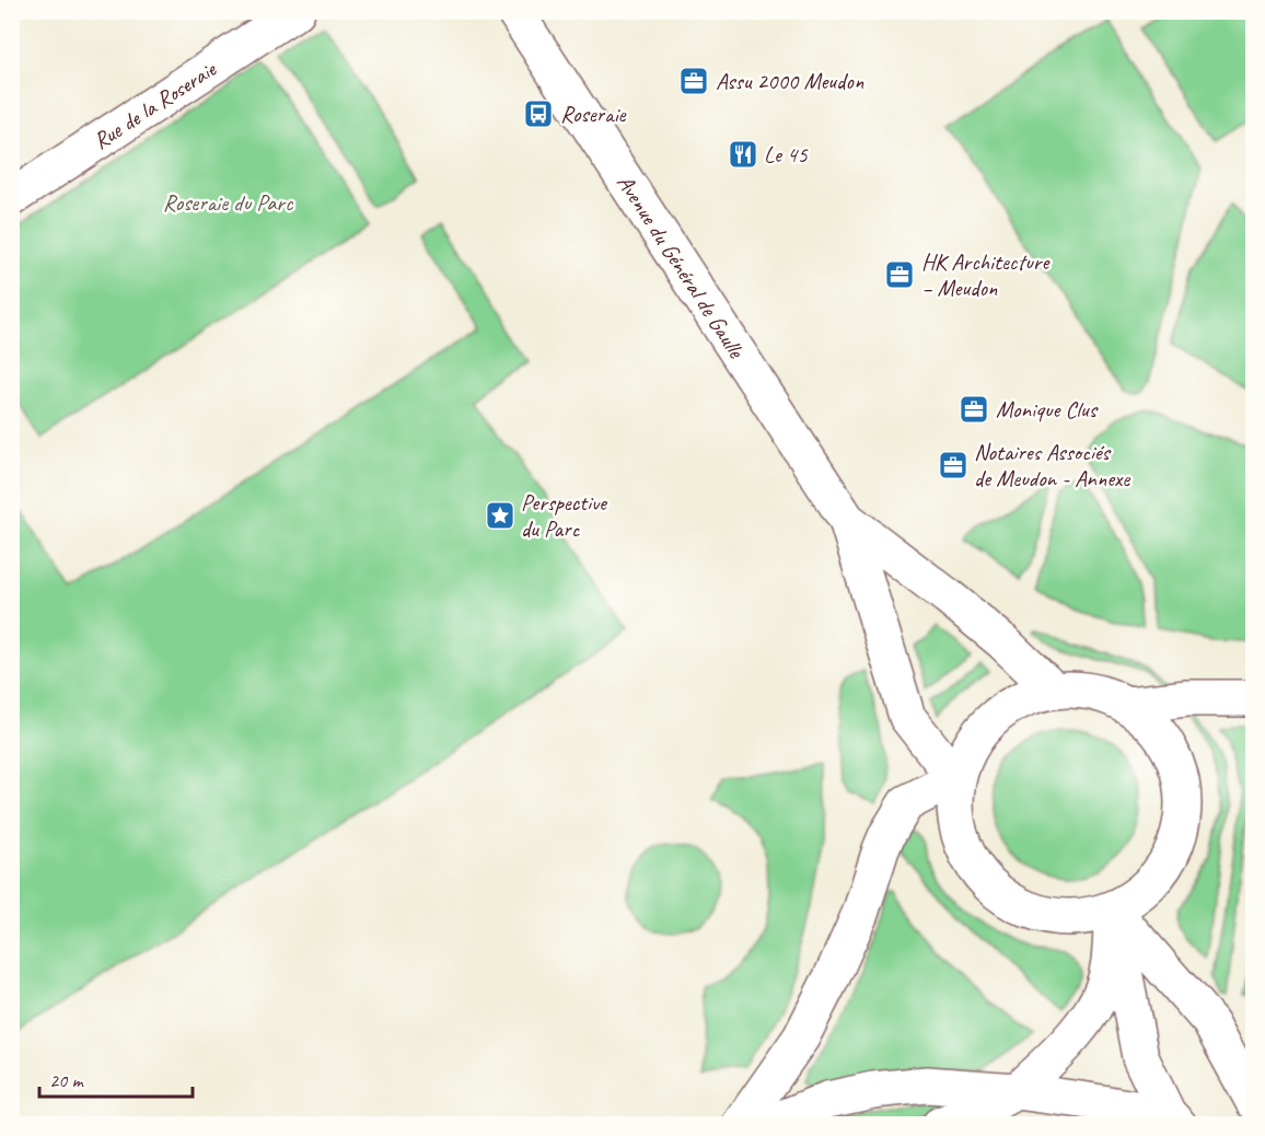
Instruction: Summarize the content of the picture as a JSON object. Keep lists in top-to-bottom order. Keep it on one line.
{"streets":{"street":["Rue de la Roseraie","Avenue du Général de Gaulle"]},"parks":["Roseraie du Parc"],"places":{"office":["Assu 2000 Meudon","HK Architecture – Meudon","Monique Clus","Notaires Associés de Meudon - Annexe"],"bus stop":["Roseraie"],"restaurant":["Le 45"],"place":["Perspective du Parc"]},"scale_bar":"20 m"}
